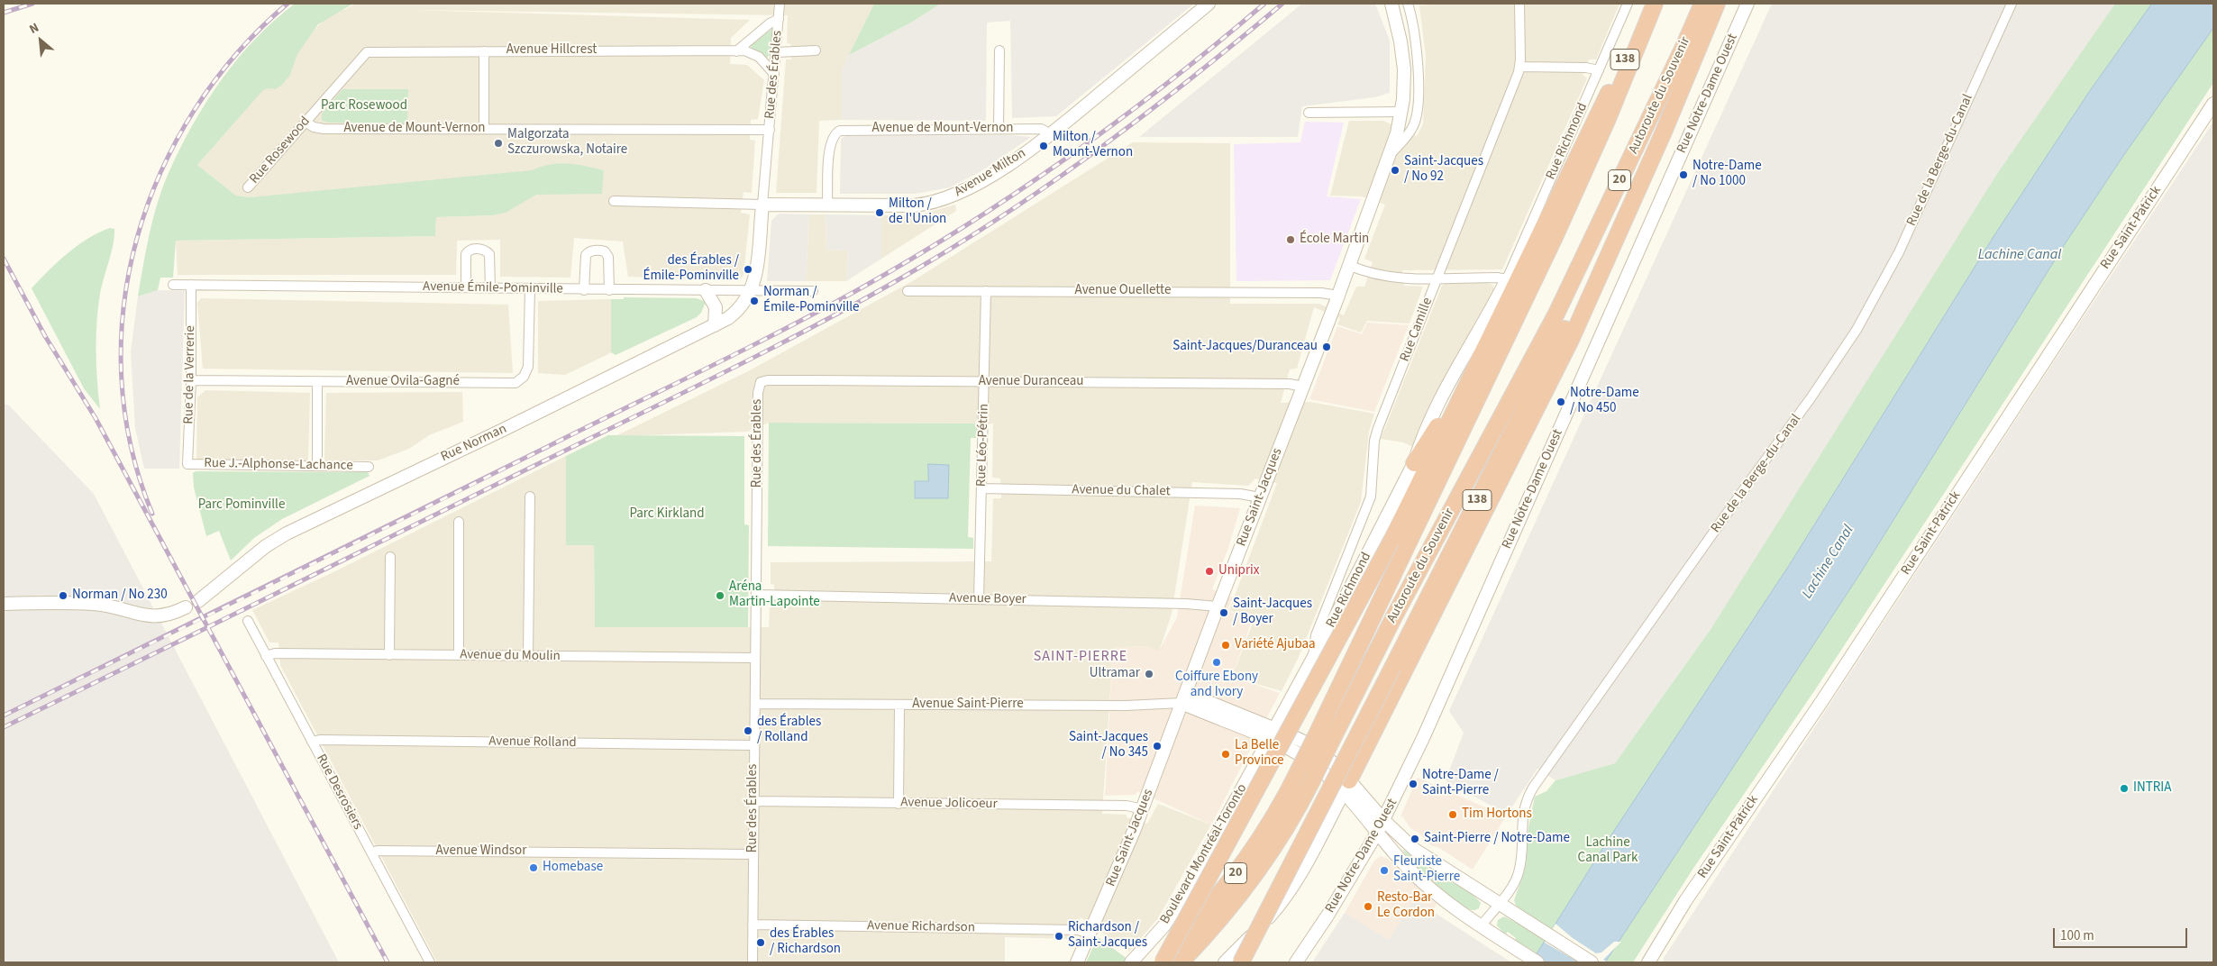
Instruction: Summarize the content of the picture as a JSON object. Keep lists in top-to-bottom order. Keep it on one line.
{"streets":{"highway":["138","Autoroute du Souvenir","20"],"main road":["Rue des Érables","Rue Notre-Dame Ouest","Rue Richmond","Avenue Milton","Rue Saint-Patrick","Rue Norman","Rue Saint-Jacques","Avenue Saint-Pierre","Boulevard Montréal-Toronto"],"street":["Avenue Hillcrest","Avenue de Mount-Vernon","Rue Rosewood","Rue de la Berge-du-Canal","Avenue Émile-Pominville","Avenue Ouellette","Rue Camille","Rue de la Verrerie","Avenue Ovila-Gagné","Avenue Duranceau","Rue Léo-Pétrin","Rue J.-Alphonse-Lachance","Avenue du Chalet","Avenue Boyer","Avenue du Moulin","Avenue Rolland","Rue Desrosiers","Avenue Jolicoeur","Avenue Windsor","Avenue Richardson"]},"crossings":[["Avenue Hillcrest","Rue des Érables"],["Avenue Hillcrest","Rue Rosewood"],["138","Autoroute du Souvenir"],["Rue des Érables","Avenue de Mount-Vernon"],["Rue des Érables","Avenue Milton"],["Rue des Érables","Avenue Émile-Pominville"],["Rue des Érables","Avenue Duranceau"],["Rue des Érables","Rue Norman"],["Rue des Érables","Avenue Boyer"],["Rue des Érables","Avenue du Moulin"],["Rue des Érables","Avenue Saint-Pierre"],["Rue des Érables","Avenue Rolland"],["Rue des Érables","Avenue Jolicoeur"],["Rue des Érables","Avenue Windsor"],["Rue des Érables","Avenue Richardson"],["Rue Notre-Dame Ouest","Avenue Saint-Pierre"],["Avenue de Mount-Vernon","Rue Rosewood"],["Avenue de Mount-Vernon","Avenue Milton"],["Rue Richmond","Rue Camille"],["Rue Richmond","Avenue Saint-Pierre"],["Rue Richmond","Boulevard Montréal-Toronto"],["Rue de la Berge-du-Canal","Avenue Saint-Pierre"],["Avenue Émile-Pominville","Rue de la Verrerie"],["Avenue Émile-Pominville","Avenue Ovila-Gagné"],["Avenue Émile-Pominville","Rue Norman"],["Avenue Ouellette","Rue Léo-Pétrin"],["Avenue Ouellette","Rue Saint-Jacques"],["Rue de la Verrerie","Avenue Ovila-Gagné"],["Rue de la Verrerie","Rue J.-Alphonse-Lachance"],["Avenue Duranceau","Rue Léo-Pétrin"],["Avenue Duranceau","Rue Saint-Jacques"],["Rue Léo-Pétrin","Avenue du Chalet"],["Rue Léo-Pétrin","Avenue Boyer"],["Avenue du Chalet","Rue Saint-Jacques"],["Rue Saint-Jacques","Avenue Boyer"],["Rue Saint-Jacques","Avenue Saint-Pierre"],["Rue Saint-Jacques","Avenue Jolicoeur"],["Rue Saint-Jacques","Avenue Richardson"],["Avenue du Moulin","Rue Desrosiers"],["Avenue Saint-Pierre","Boulevard Montréal-Toronto"],["Avenue Rolland","Rue Desrosiers"],["Rue Desrosiers","Avenue Windsor"]],"districts":["SAINT-PIERRE"],"water":["Lachine Canal"],"parks":["Parc Rosewood","Parc Pominville","Parc Kirkland","Lachine Canal Park"],"places":["Malgorzata Szczurowska, Notaire","Milton / Mount-Vernon","Saint-Jacques / No 92","Notre-Dame / No 1000","Milton / de l'Union","École Martin","des Érables / Émile-Pominville","Norman / Émile-Pominville","Saint-Jacques/Duranceau","Notre-Dame / No 450","Uniprix","Norman / No 230","Aréna Martin-Lapointe","Saint-Jacques / Boyer","Variété Ajubaa","Coiffure Ebony and Ivory","Ultramar","des Érables / Rolland","Saint-Jacques / No 345","La Belle Province","Notre-Dame / Saint-Pierre","INTRIA","Tim Hortons","Saint-Pierre / Notre-Dame","Homebase","Fleuriste Saint-Pierre","Resto-Bar Le Cordon","Richardson / Saint-Jacques","des Érables / Richardson"],"scale_bar":"100 m","north":"top left"}
